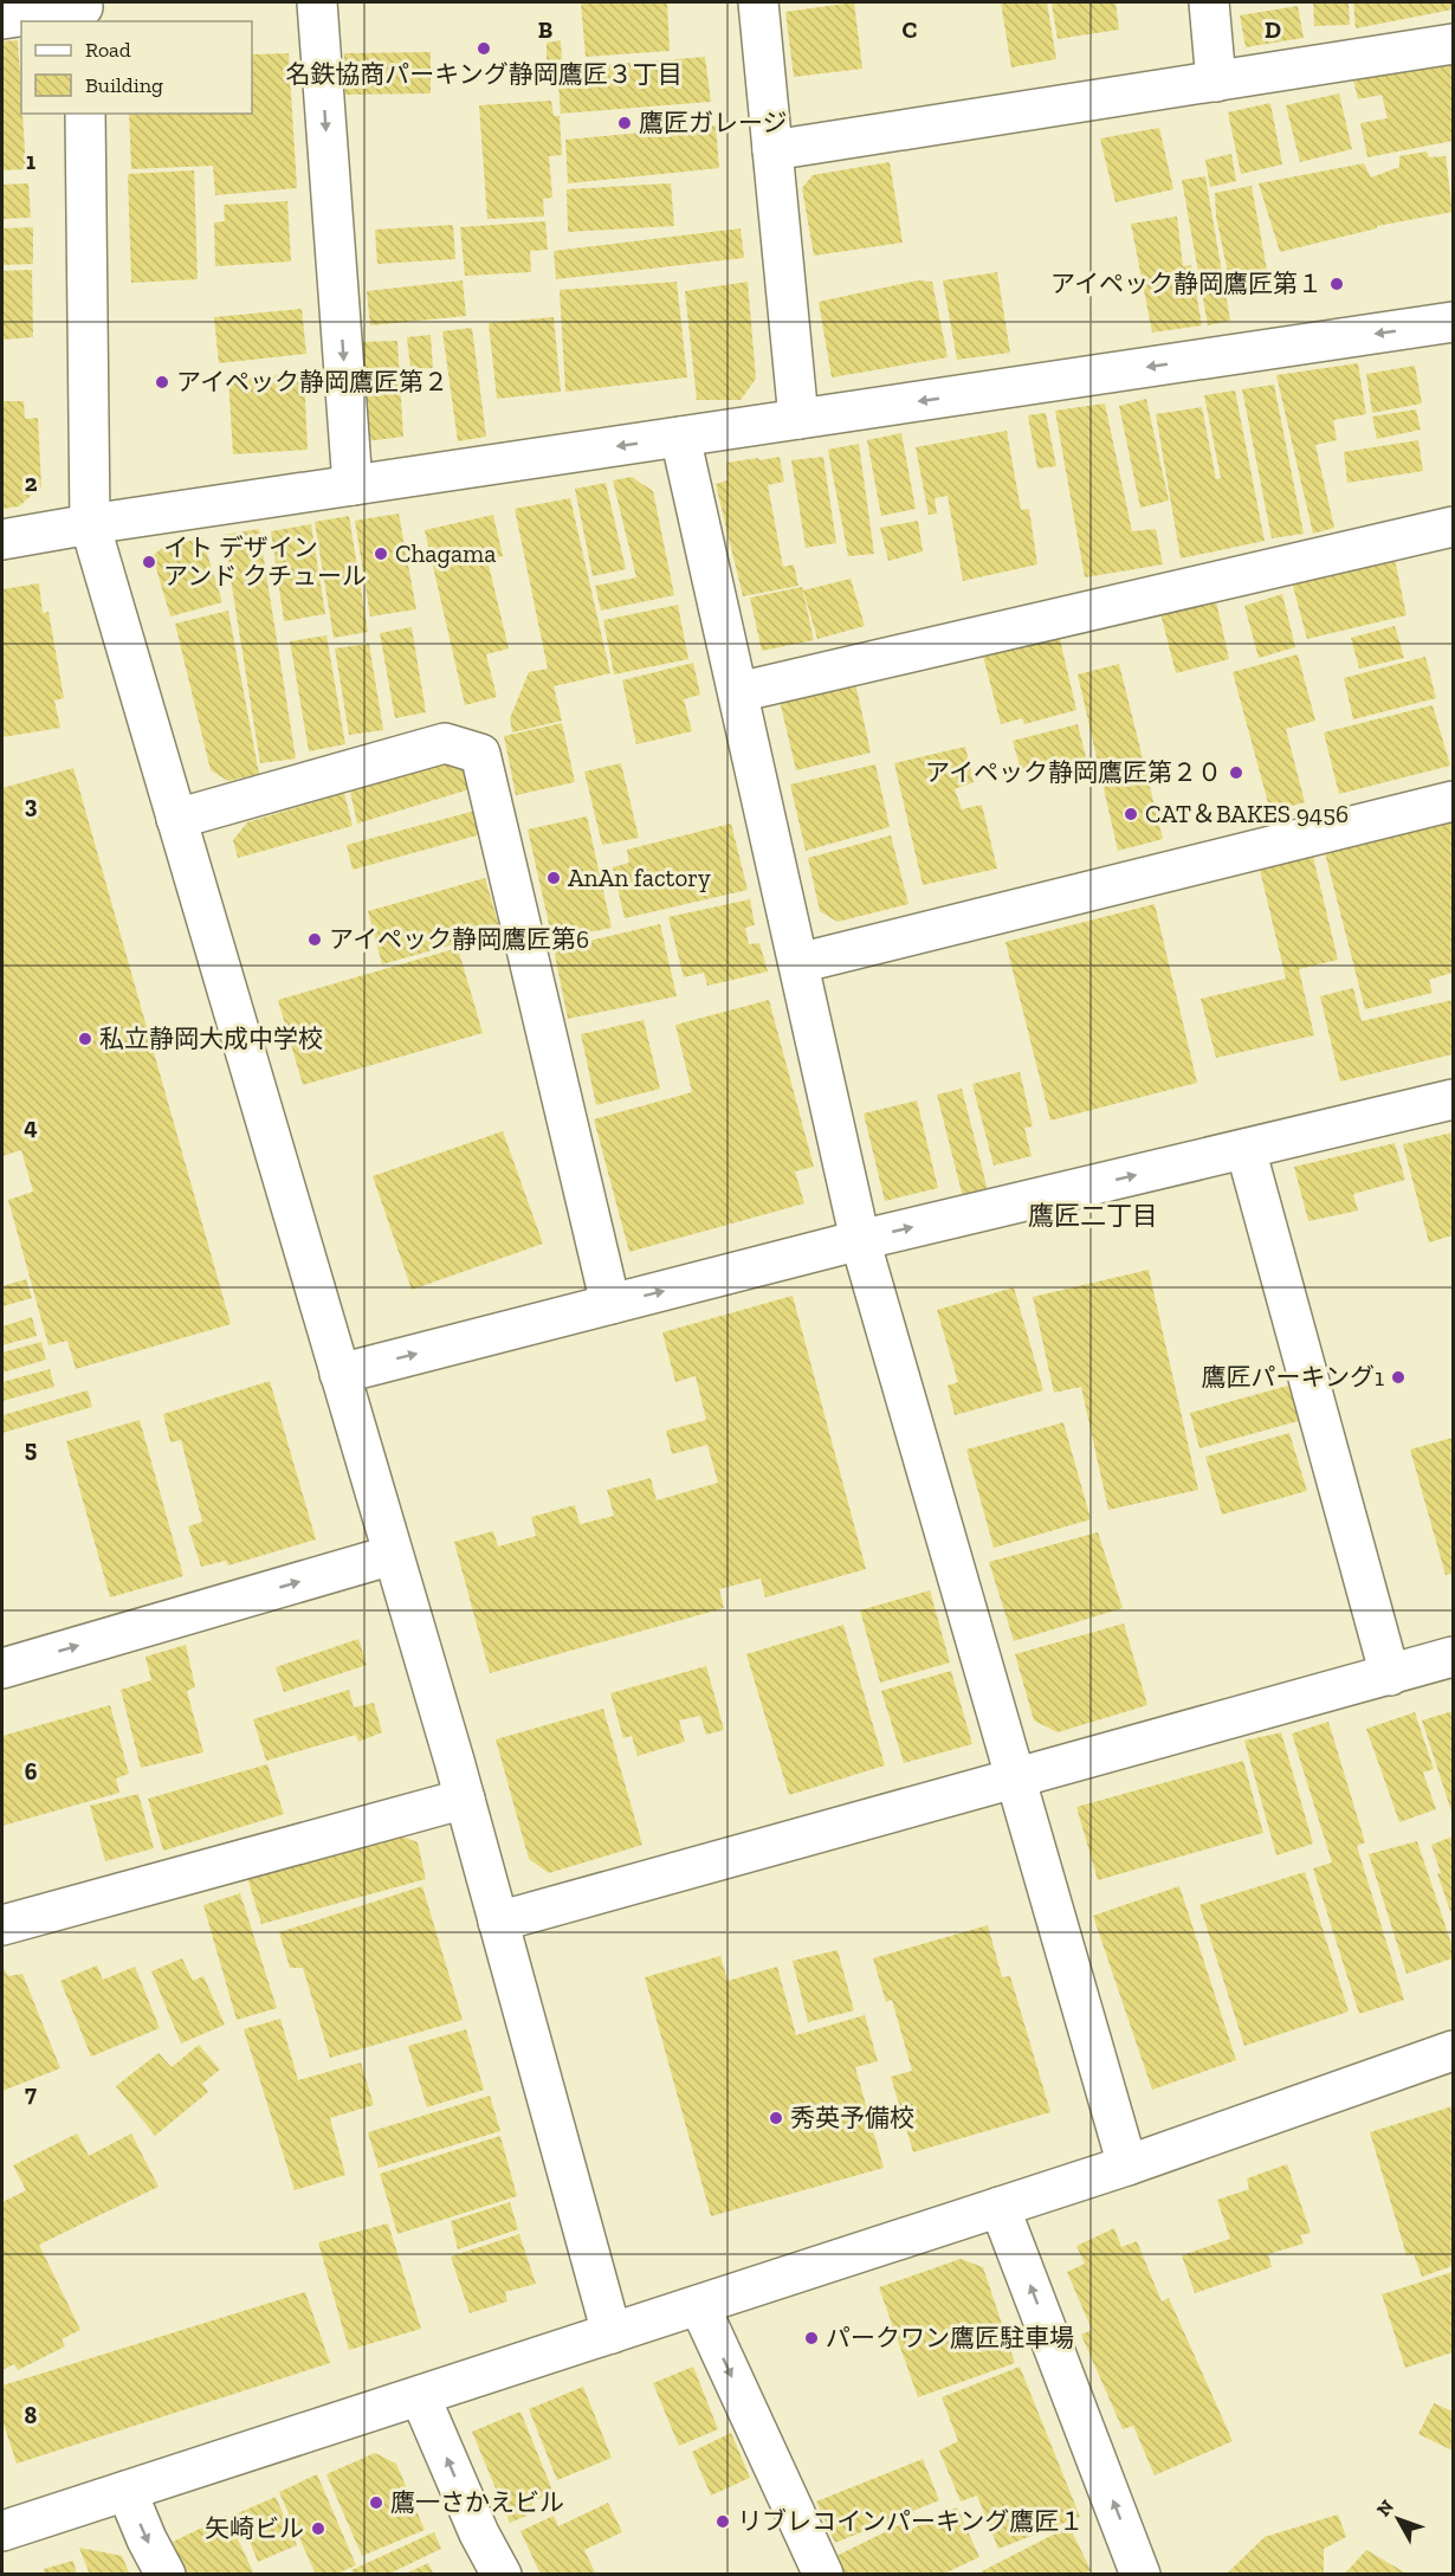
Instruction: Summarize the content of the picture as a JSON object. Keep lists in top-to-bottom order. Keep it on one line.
{"districts":["鷹匠二丁目"],"places":["名鉄協商パーキング静岡鷹匠３丁目","鷹匠ガレージ","アイペック静岡鷹匠第１","アイペック静岡鷹匠第２","Chagama","イト デザイン アンド クチュール","アイペック静岡鷹匠第２０","CAT＆BAKES 9456","AnAn factory","アイペック静岡鷹匠第6","私立静岡大成中学校","鷹匠パーキング1","秀英予備校","パークワン鷹匠駐車場","鷹一さかえビル","リブレコインパーキング鷹匠１","矢崎ビル"],"legend":["Road","Building"],"north":"top left","grid":{"columns":["B","C","D"],"rows":["1","2","3","4","5","6","7","8"]}}
